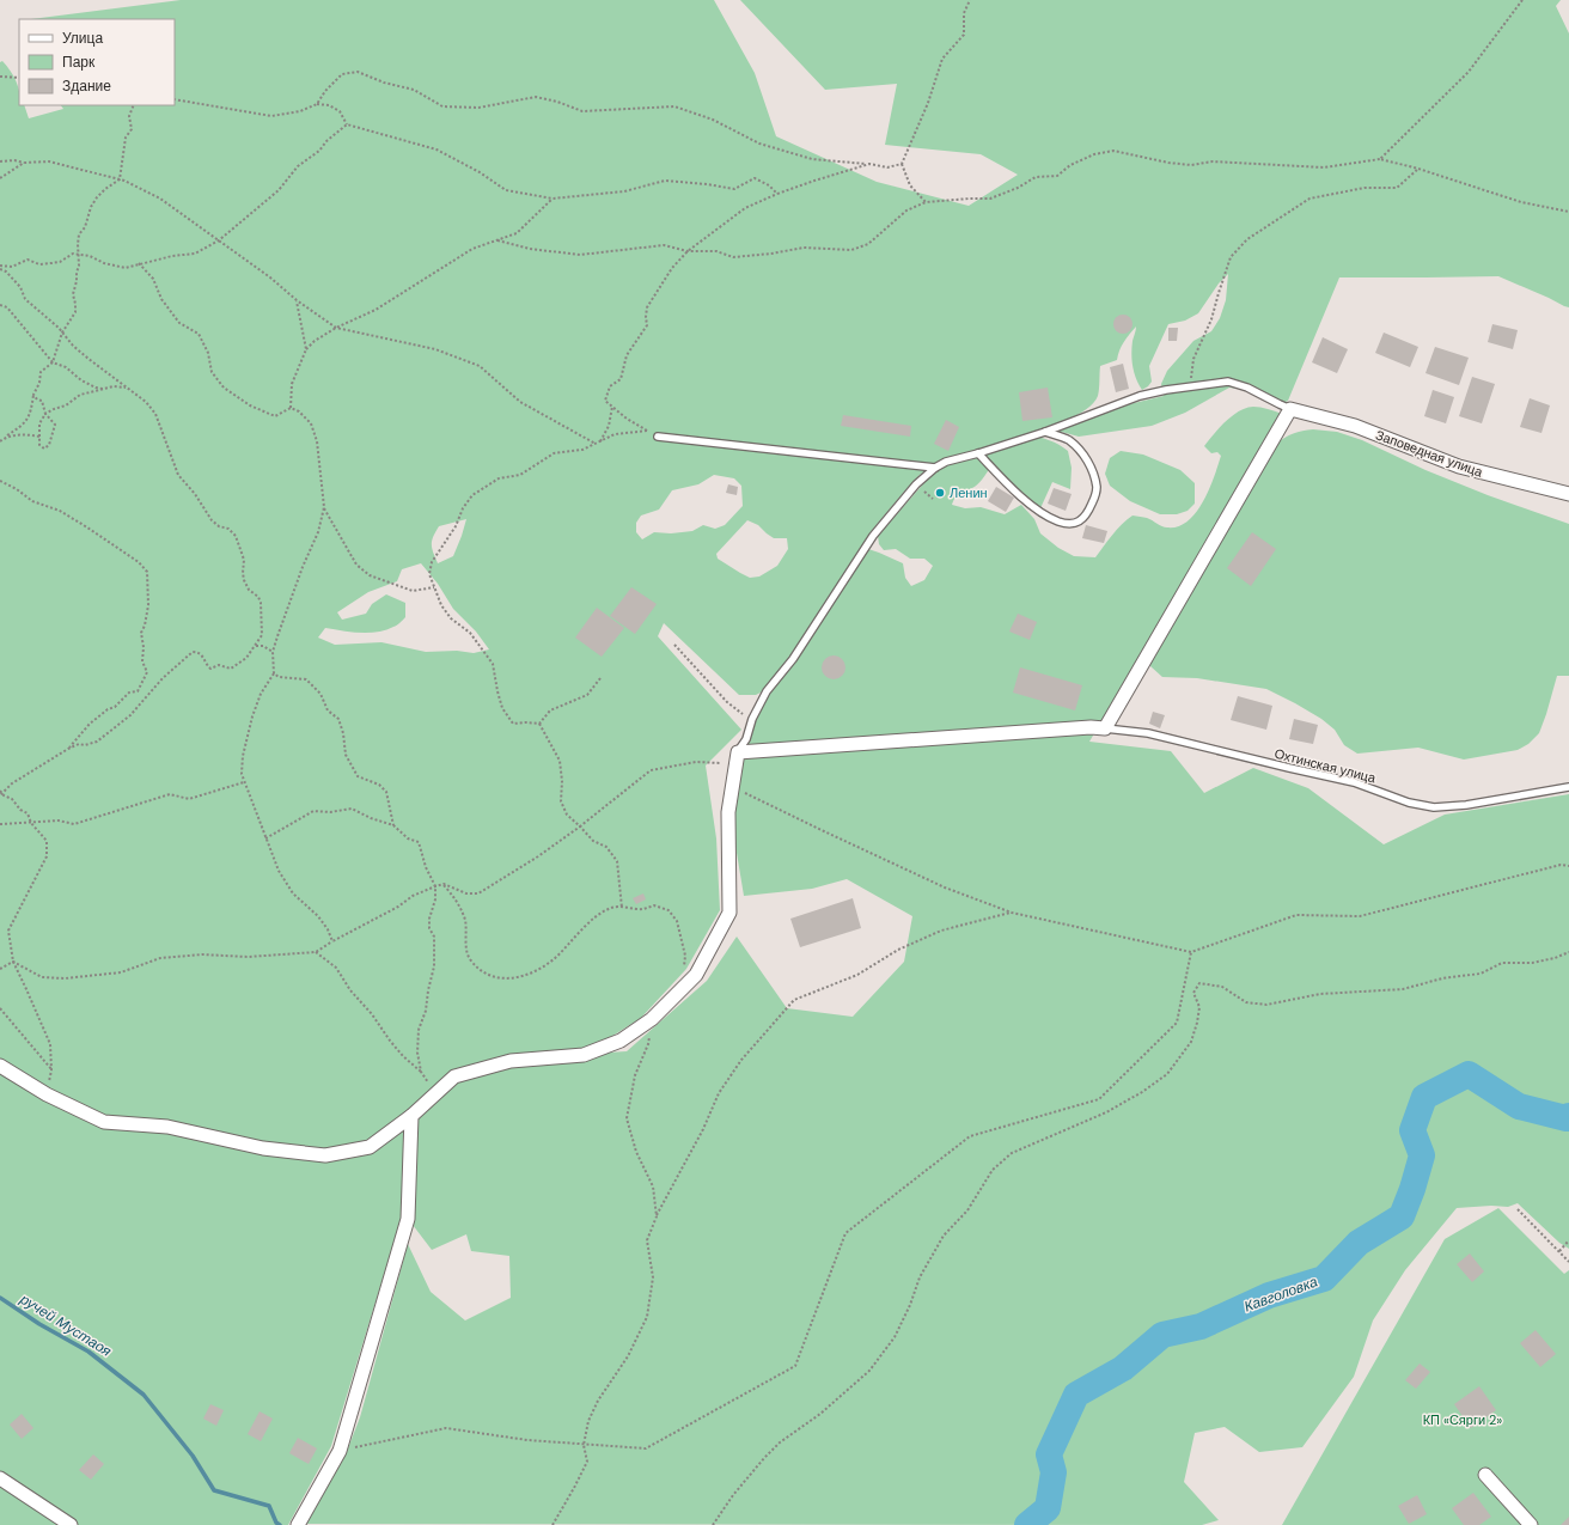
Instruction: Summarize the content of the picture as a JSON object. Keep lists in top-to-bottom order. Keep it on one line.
{"streets":{"street":["Заповедная улица"],"lane":["Охтинская улица"]},"water":["Кавголовка","ручей Мустаоя"],"parks":["КП «Сярги 2»"],"places":["Ленин"],"legend":["Улица","Парк","Здание"]}
